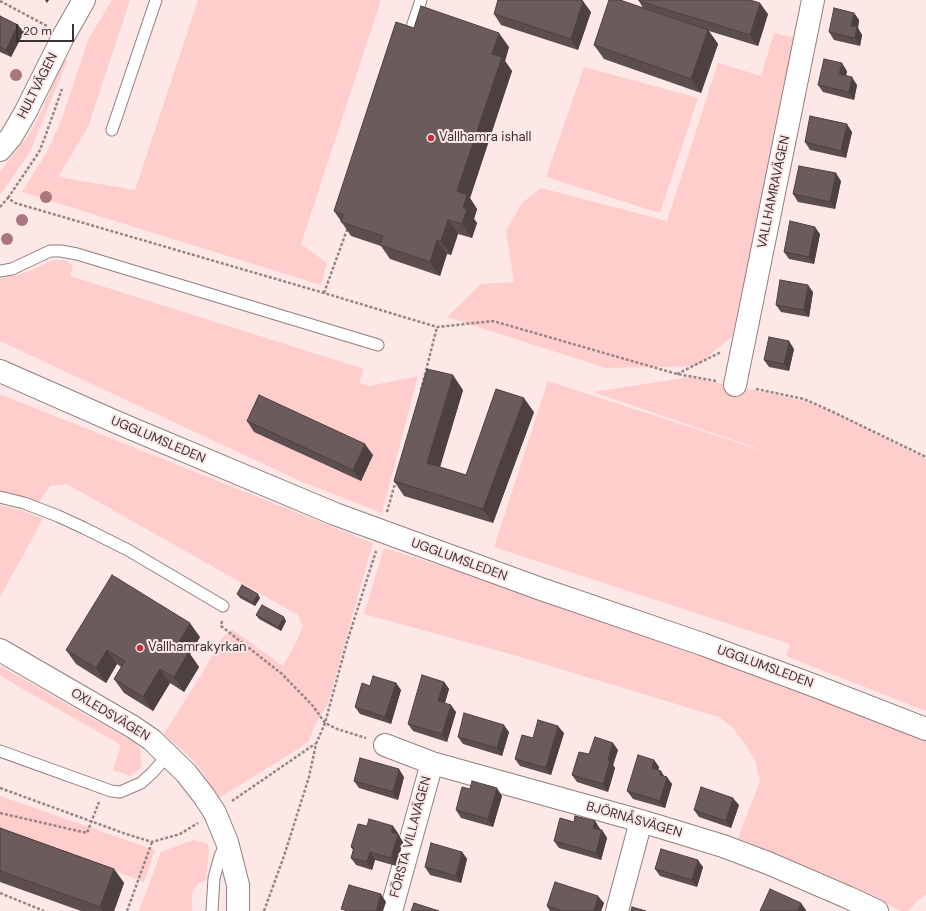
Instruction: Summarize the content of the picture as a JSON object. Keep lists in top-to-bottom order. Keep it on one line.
{"streets":{"street":["HULTVÄGEN","VALLHAMRAVÄGEN","UGGLUMSLEDEN","OXLEDSVÄGEN","BJÖRNÅSVÄGEN","FÖRSTA VILLAVÄGEN"]},"crossings":[["BJÖRNÅSVÄGEN","FÖRSTA VILLAVÄGEN"]],"places":["Vallhamra ishall","Vallhamrakyrkan"],"scale_bar":"20 m"}
